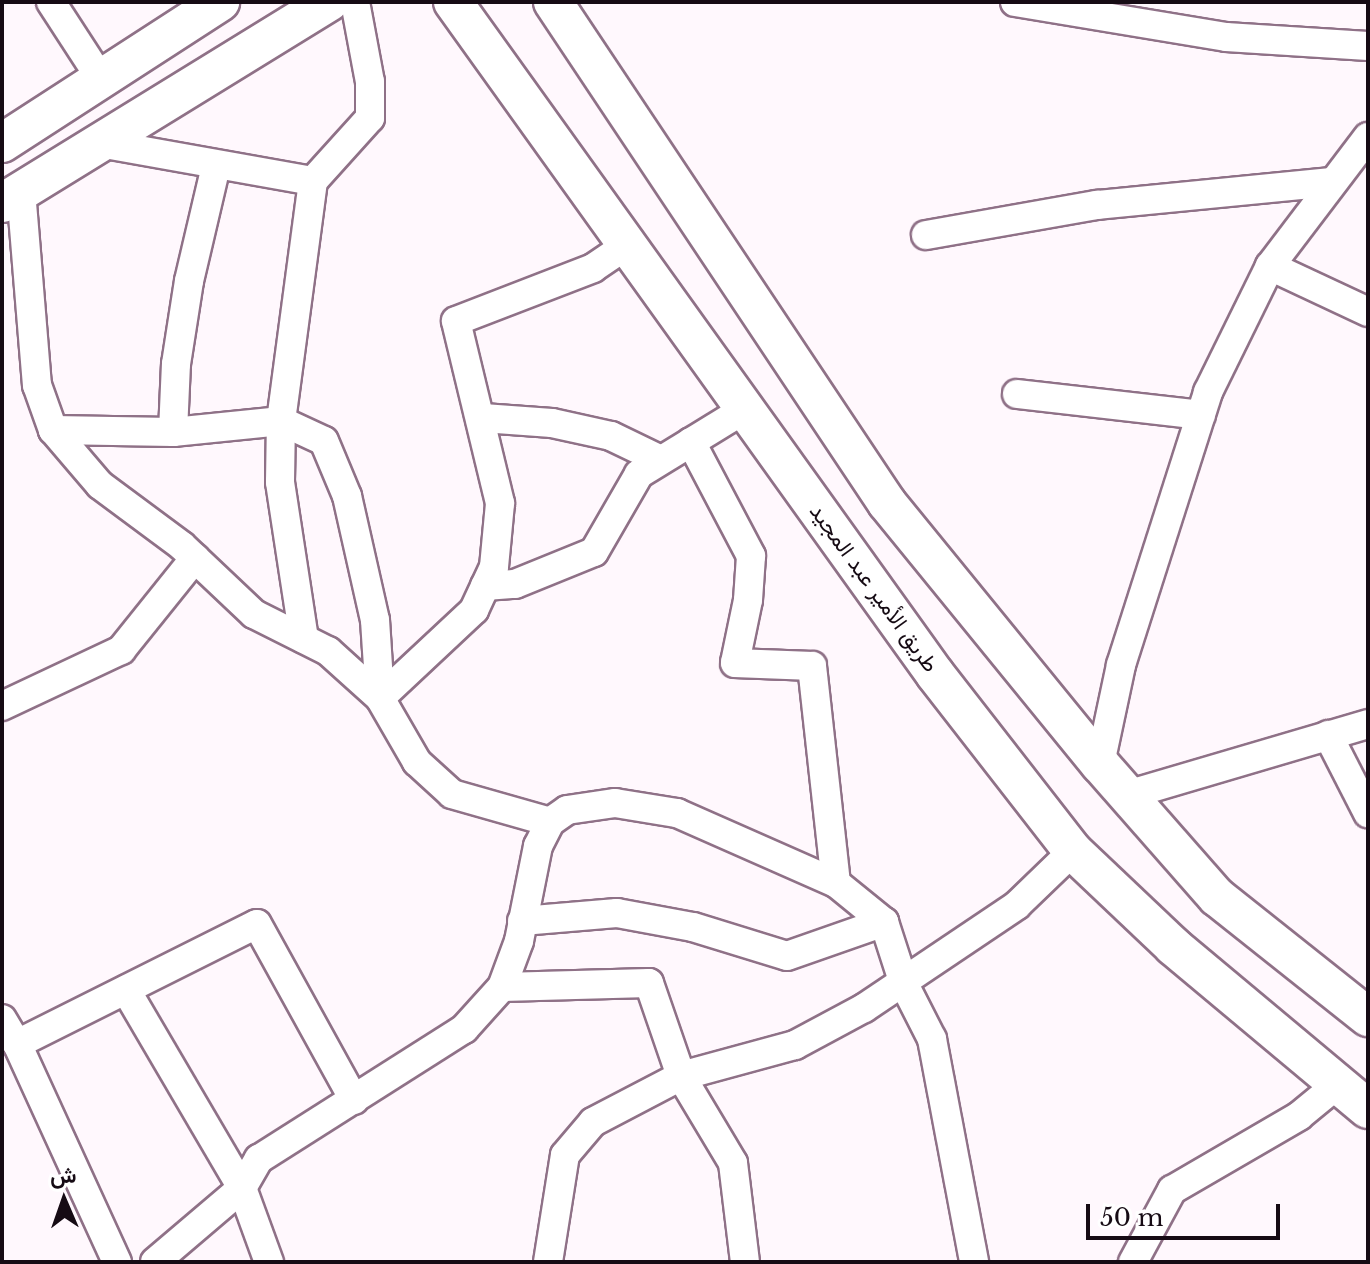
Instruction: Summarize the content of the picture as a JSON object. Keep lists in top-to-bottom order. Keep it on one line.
{"streets":{"main road":["طريق الأمير عبد المجيد"]},"scale_bar":"50 m","north":"top"}
